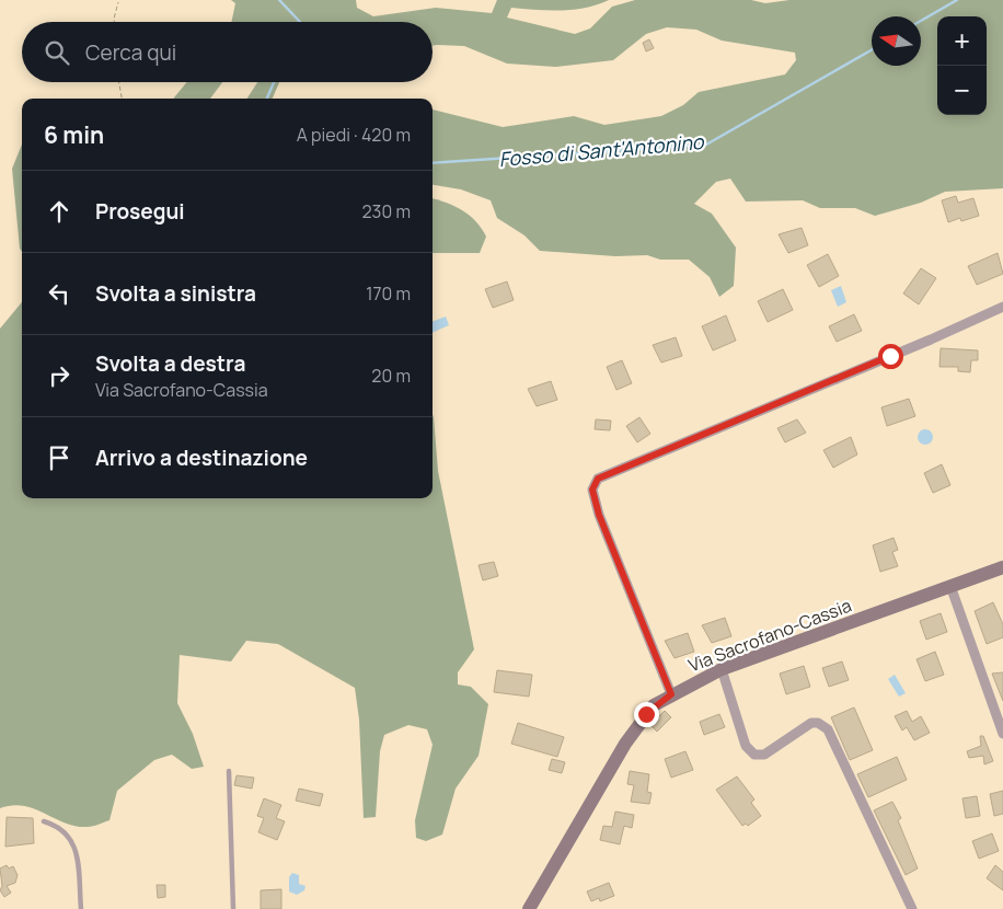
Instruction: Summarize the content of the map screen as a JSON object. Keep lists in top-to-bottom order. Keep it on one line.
{"streets":{"street":["Via Sacrofano-Cassia"]},"water":["Fosso di Sant'Antonino"],"north":"left","page":{"map_buttons":["+","−"],"search":"Cerca qui","heading":["6 min","A piedi · 420 m"],"list":[["Prosegui","230 m"],["Svolta a sinistra","170 m"],["Svolta a destra","Via Sacrofano-Cassia","20 m"],"Arrivo a destinazione"]}}
